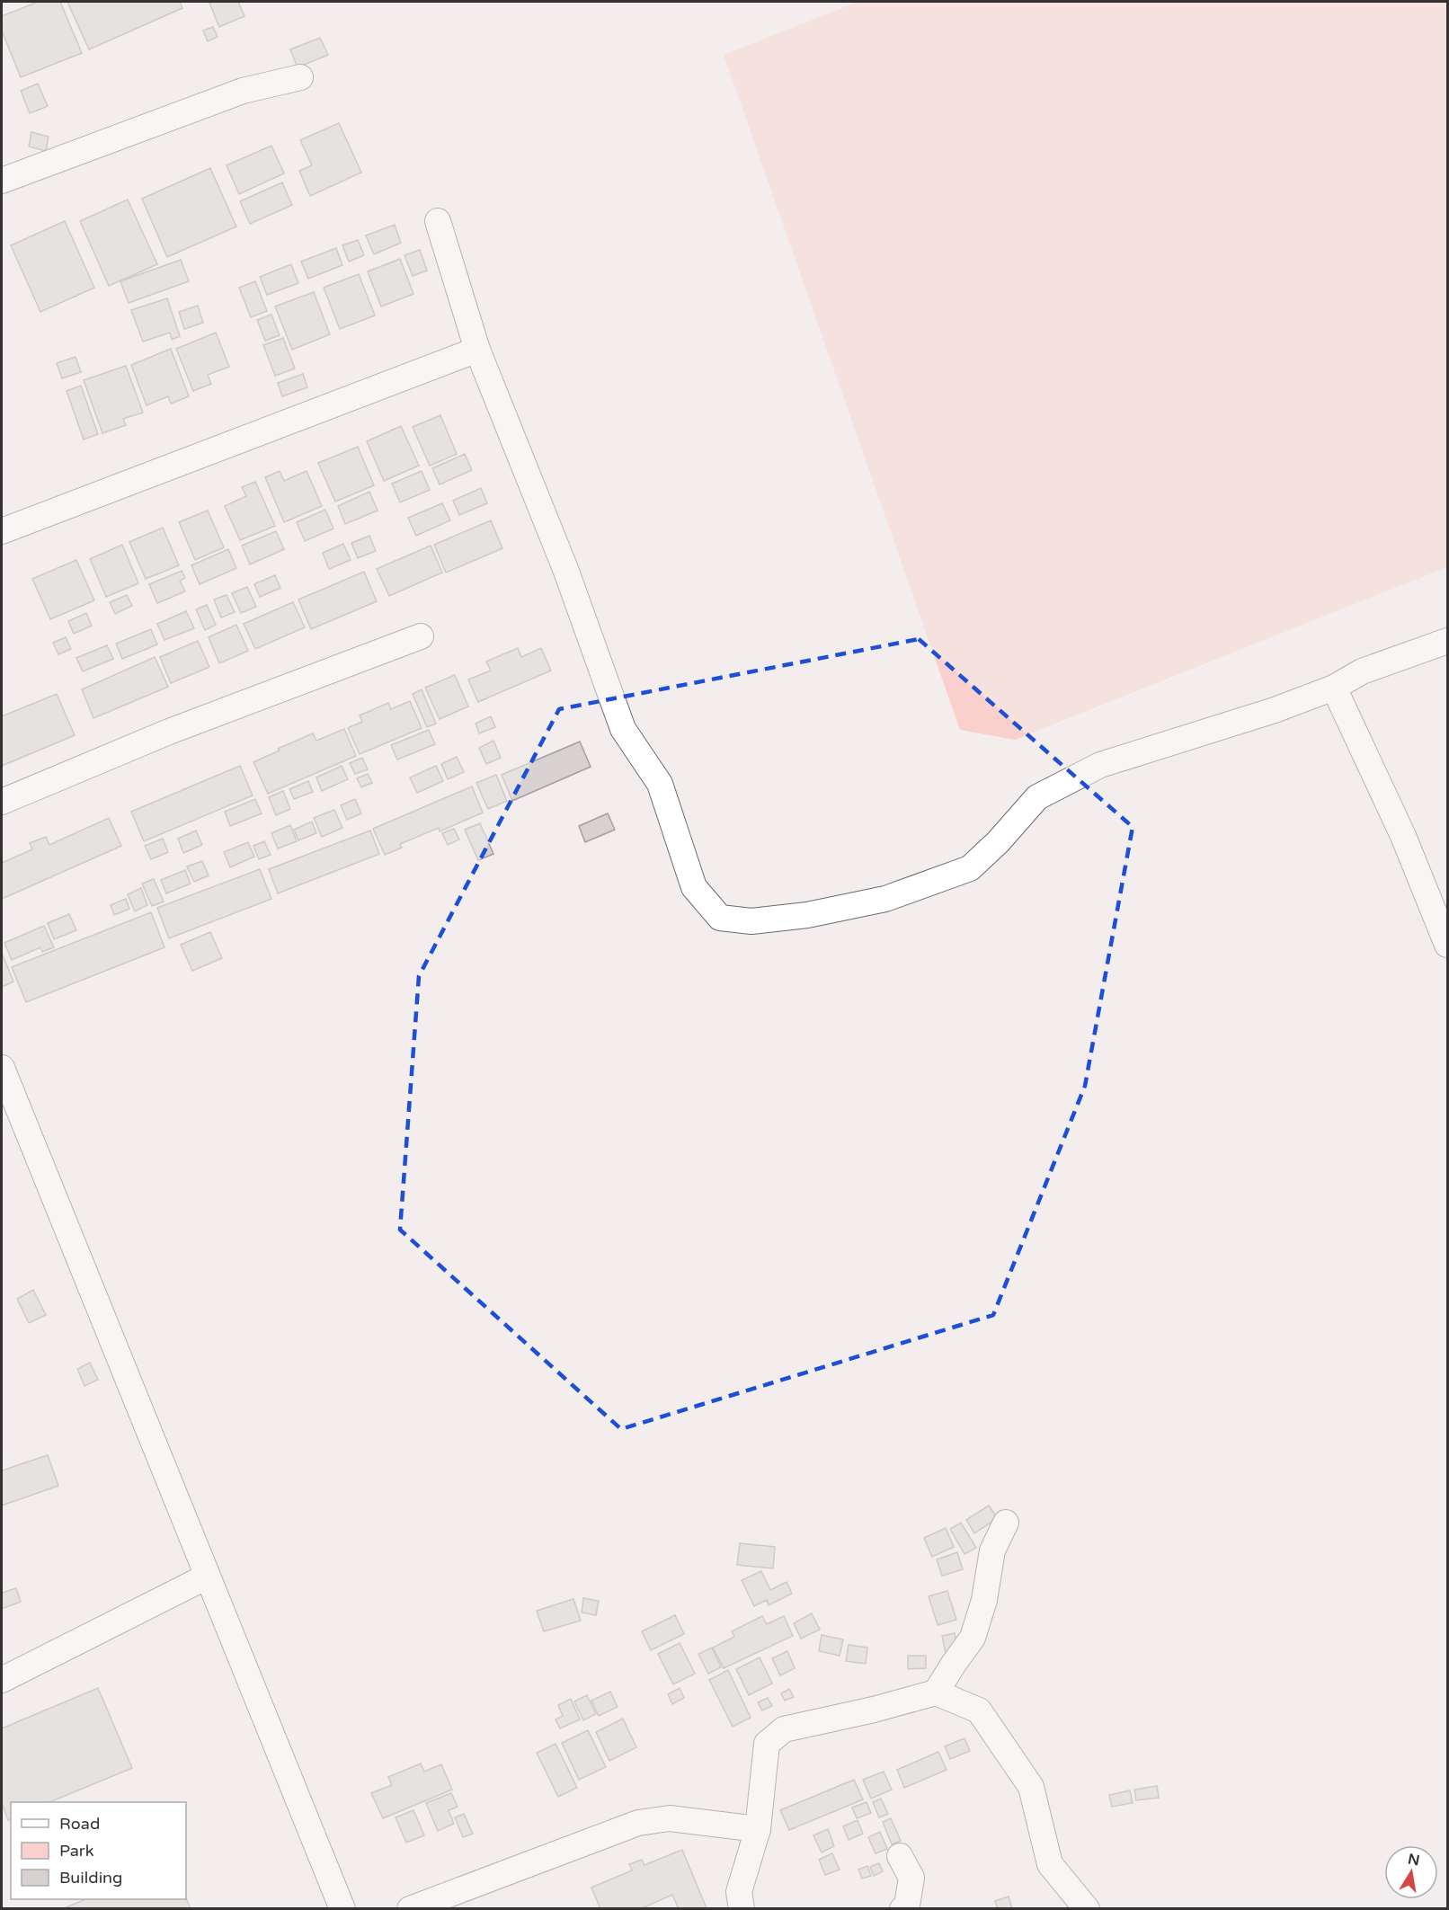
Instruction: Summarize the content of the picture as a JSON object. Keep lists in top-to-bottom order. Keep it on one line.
{"legend":["Road","Park","Building"],"north":"top"}
